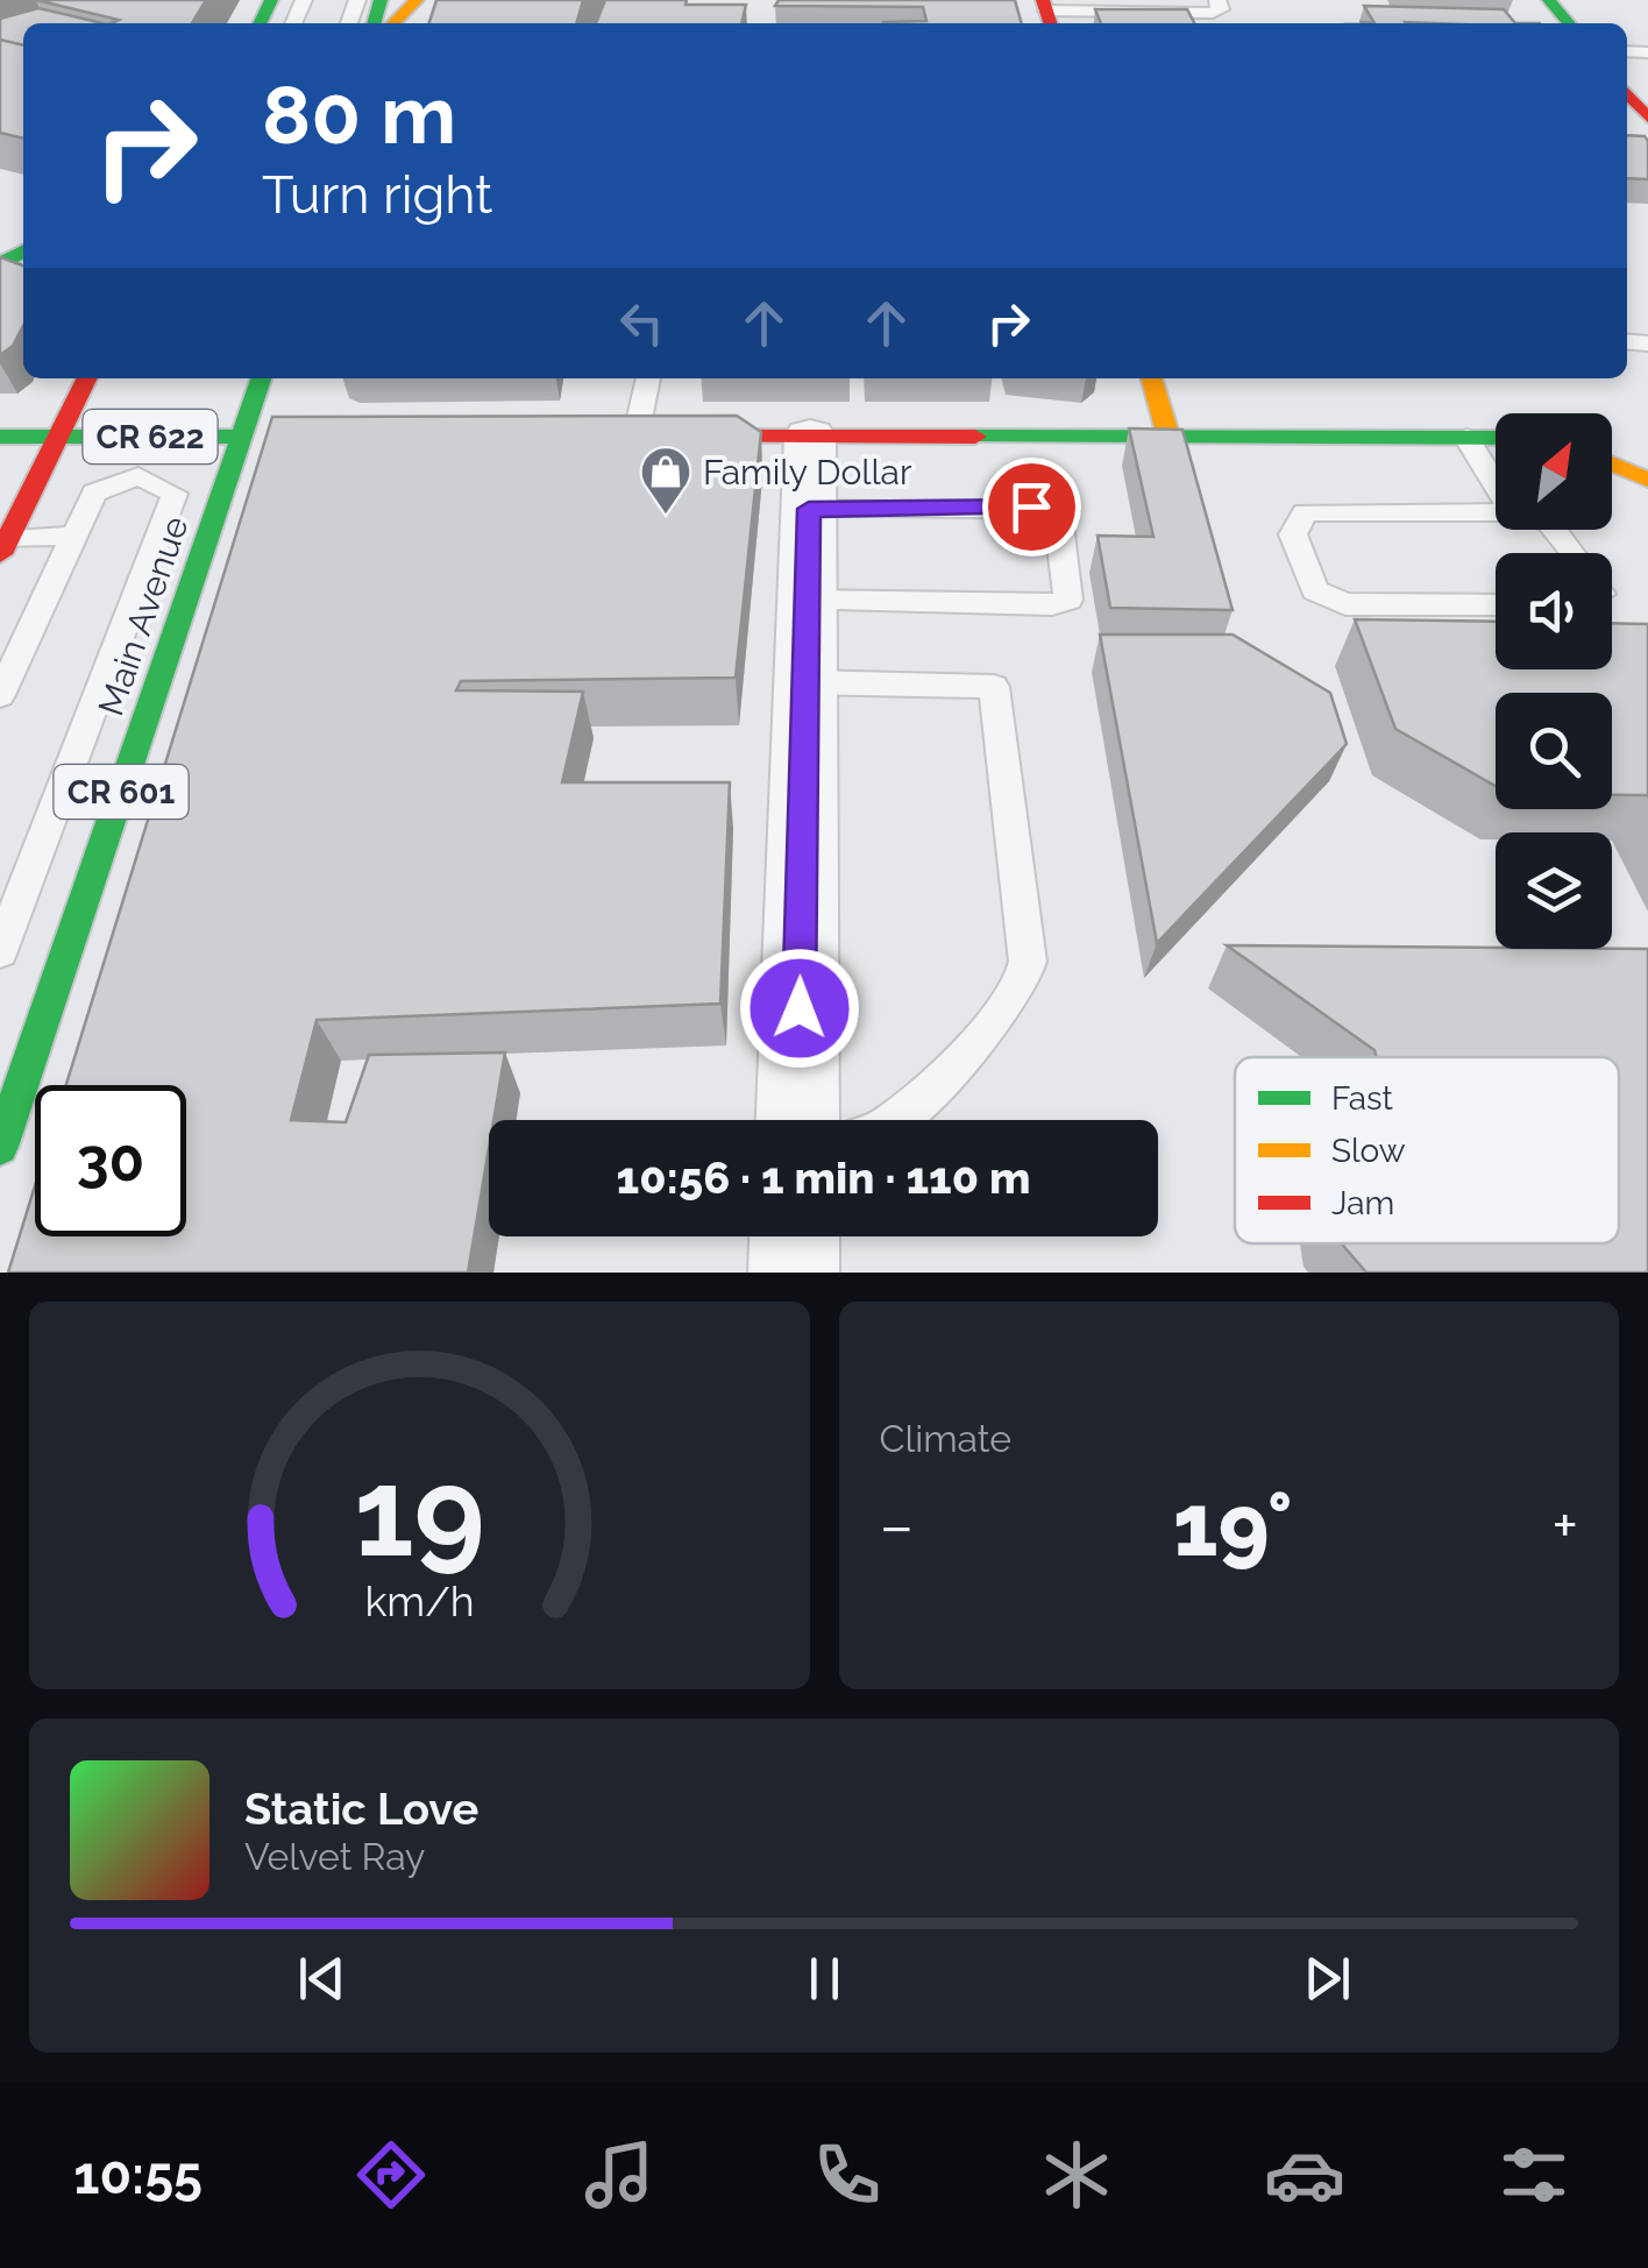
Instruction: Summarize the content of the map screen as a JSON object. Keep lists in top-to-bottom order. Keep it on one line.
{"streets":{"main road":["CR 622","Main Avenue","CR 601"]},"crossings":[["CR 622","Main Avenue"]],"places":{"shop":["Family Dollar"]},"legend":["Fast","Slow","Jam"],"north":"top right","page":{"turn":["80 m","Turn right"],"limit":"30","trip":"10:56 · 1 min · 110 m","tile":"Climate","heat":["−","19°","+"],"song":["Static Love","Velvet Ray"],"tabs":"10:55","gauge":["19","km/h"]}}
